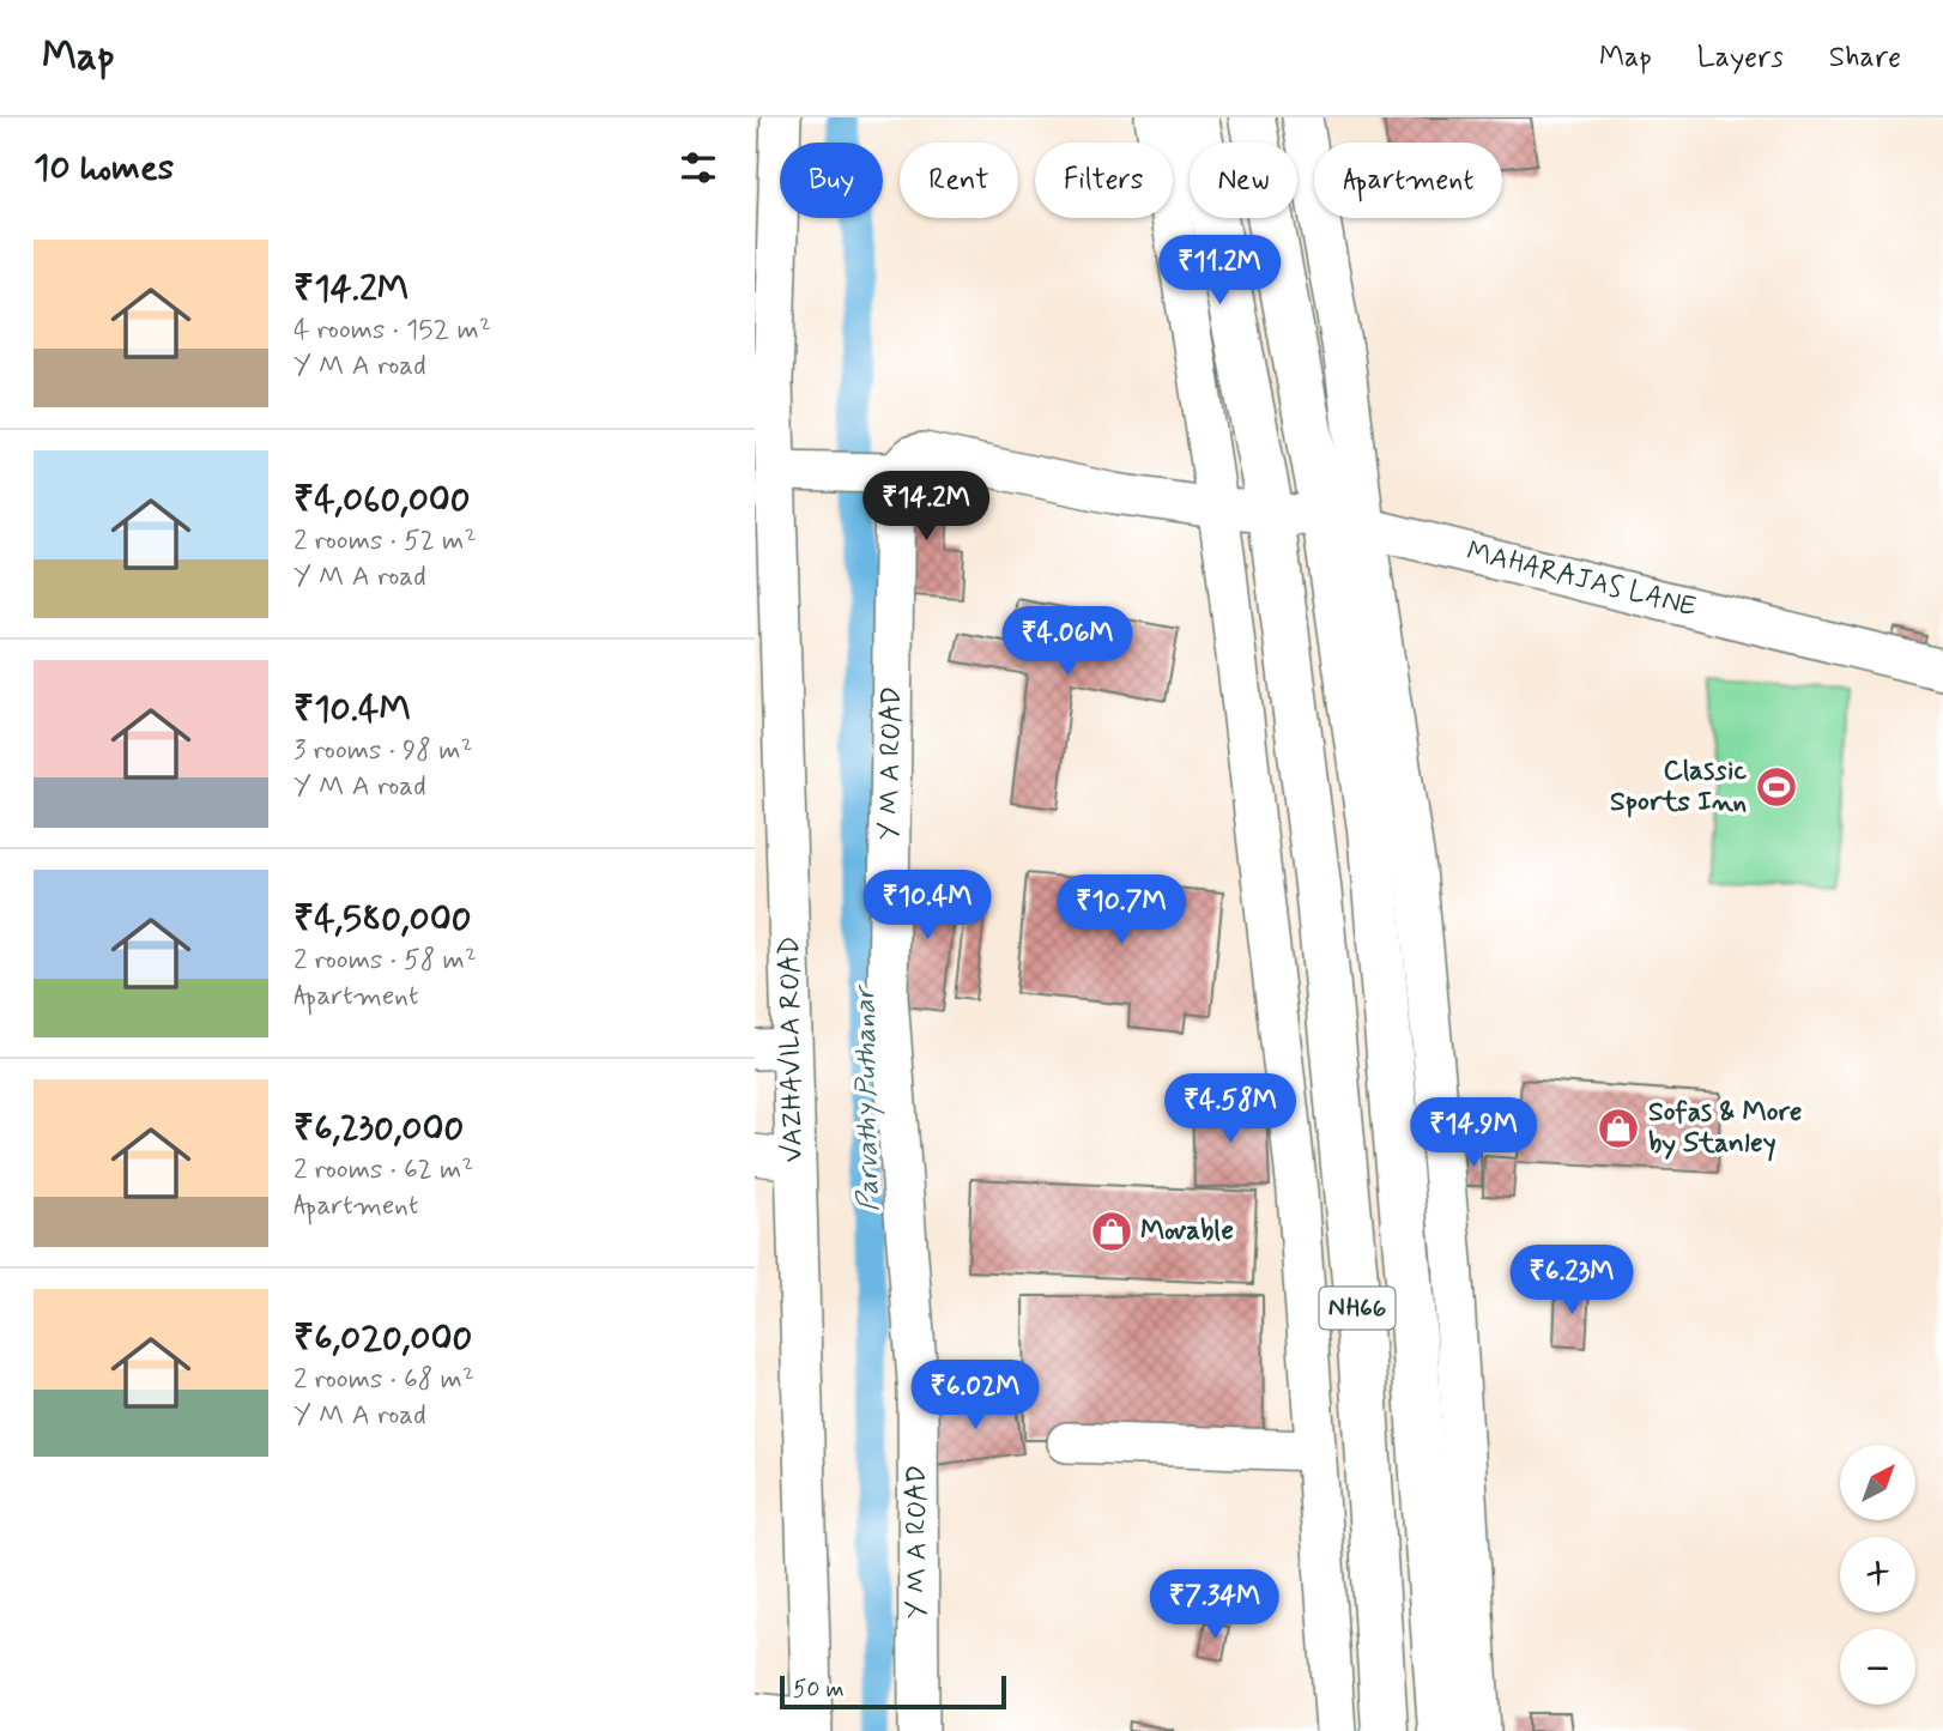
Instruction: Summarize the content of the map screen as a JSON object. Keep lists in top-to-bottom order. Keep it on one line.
{"streets":{"highway":["NH66"],"street":["MAHARAJAS LANE","Y M A ROAD","VAZHAVILA ROAD"]},"crossings":[["MAHARAJAS LANE","Y M A ROAD"],["MAHARAJAS LANE","VAZHAVILA ROAD"],["MAHARAJAS LANE","NH66"]],"water":["Parvathy Puthanar"],"places":{"sports":["Classic Sports Inn"],"shop":["Sofas & More by Stanley","Movable"]},"scale_bar":"50 m","north":"top right","page":{"header":"Map","nav":["Map","Layers","Share"],"heading":"10 homes","chip":["Buy","Rent","Filters","New","Apartment"],"list":[{"name":"₹14.2M","note":"4 rooms · 152 m² · Y M A road"},{"name":"₹4,060,000","note":"2 rooms · 52 m² · Y M A road"},{"name":"₹10.4M","note":"3 rooms · 98 m² · Y M A road"},{"name":"₹4,580,000","note":"2 rooms · 58 m² · Apartment"},{"name":"₹6,230,000","note":"2 rooms · 62 m² · Apartment"},{"name":"₹6,020,000","note":"2 rooms · 68 m² · Y M A road"}],"price":["₹11.2M","₹14.2M","₹4.06M","₹10.4M","₹10.7M","₹4.58M","₹14.9M","₹6.23M","₹6.02M","₹7.34M"],"map_buttons":["+","−"],"scale":"50 m"}}
